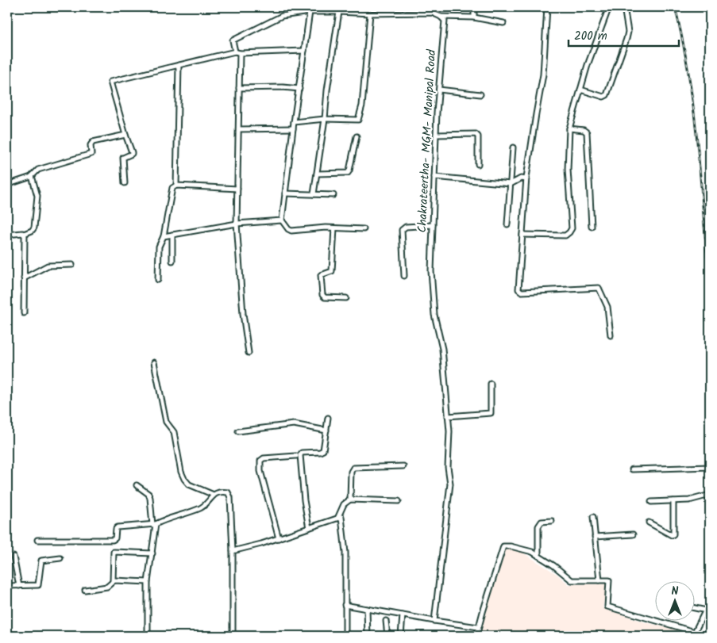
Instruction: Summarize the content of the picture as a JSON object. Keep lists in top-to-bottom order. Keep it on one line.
{"streets":{"street":["Chakrateertha- MGM- Manipal Road"]},"scale_bar":"200 m","north":"top"}
